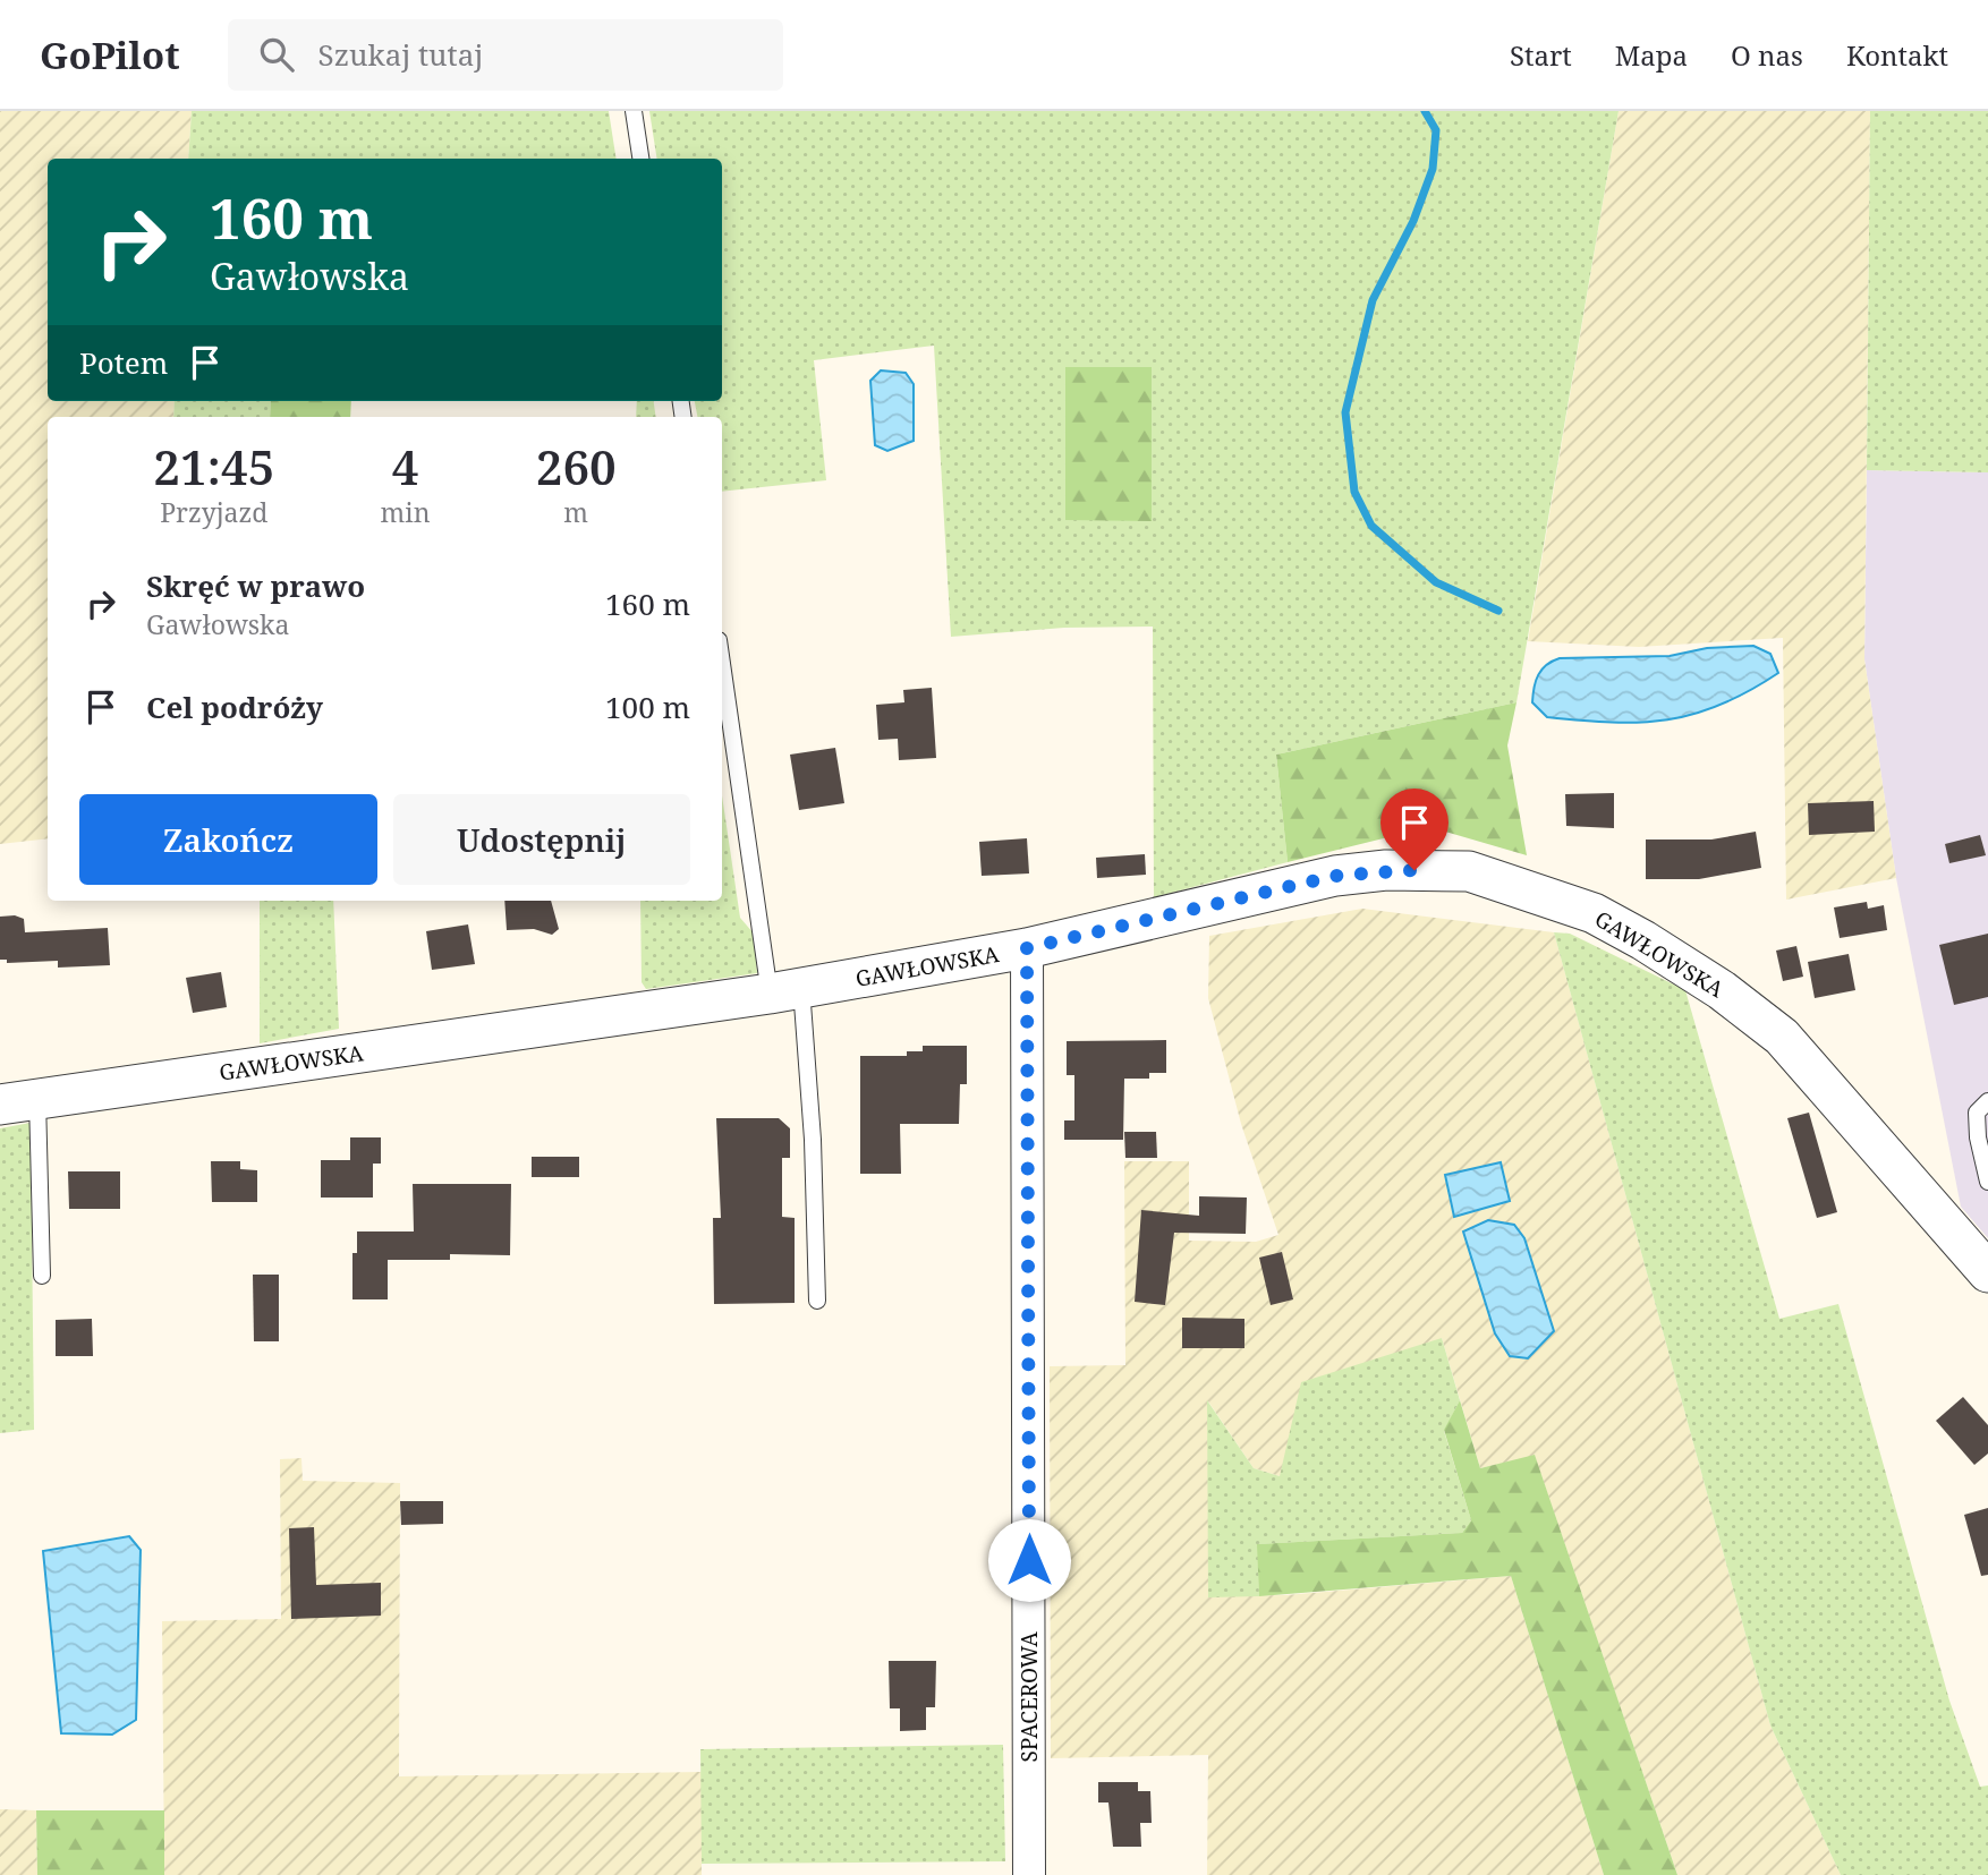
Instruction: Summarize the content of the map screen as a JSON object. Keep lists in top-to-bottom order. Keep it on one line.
{"streets":{"street":["GAWŁOWSKA","SPACEROWA"]},"crossings":[["GAWŁOWSKA","SPACEROWA"]],"page":{"header":"GoPilot","search":"Szukaj tutaj","nav":["Start","Mapa","O nas","Kontakt"],"turn":["160 m","Gawłowska"],"then":"Potem","eta":["21:45","Przyjazd","4","min","260","m"],"list":[{"name":"Skręć w prawo","note":"Gawłowska","value":"160 m"},{"name":"Cel podróży","value":"100 m"}],"buttons":["Zakończ","Udostępnij"]}}
